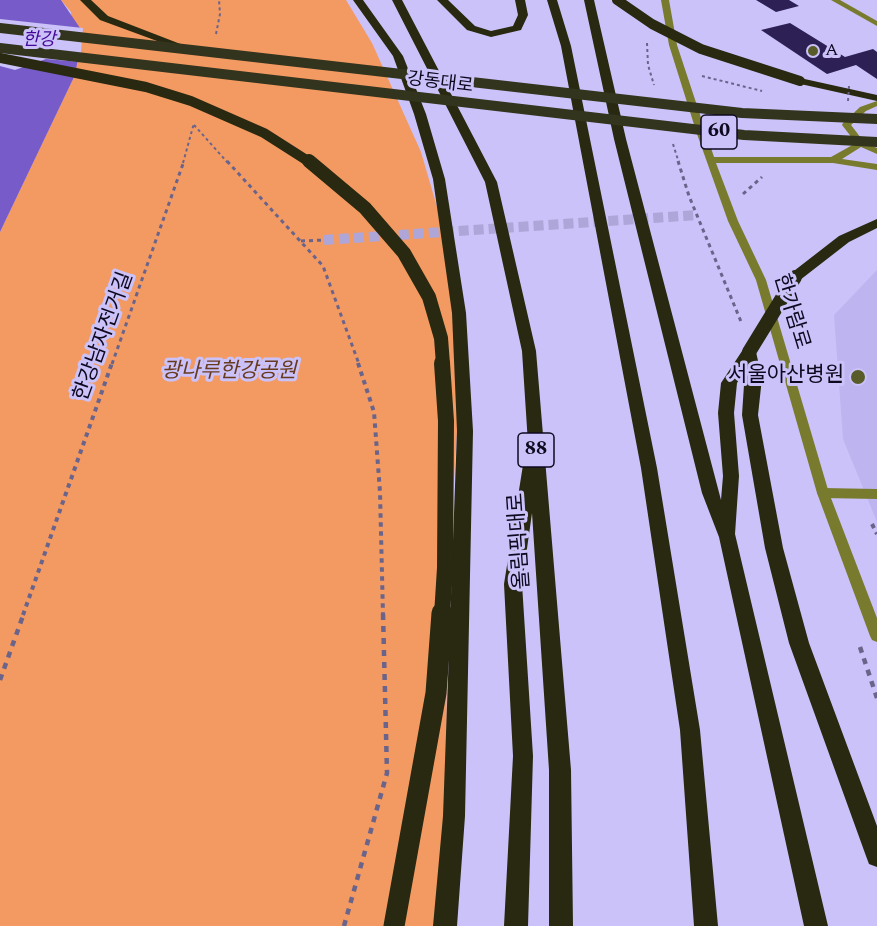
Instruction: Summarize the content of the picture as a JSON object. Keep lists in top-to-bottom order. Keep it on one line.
{"streets":{"highway":["88","올림픽대로"],"main road":["강동대로","60"],"street":["한가람로"],"path":["한강남자전거길"]},"water":["한강"],"parks":["광나루한강공원"],"places":["A","서울아산병원"]}
